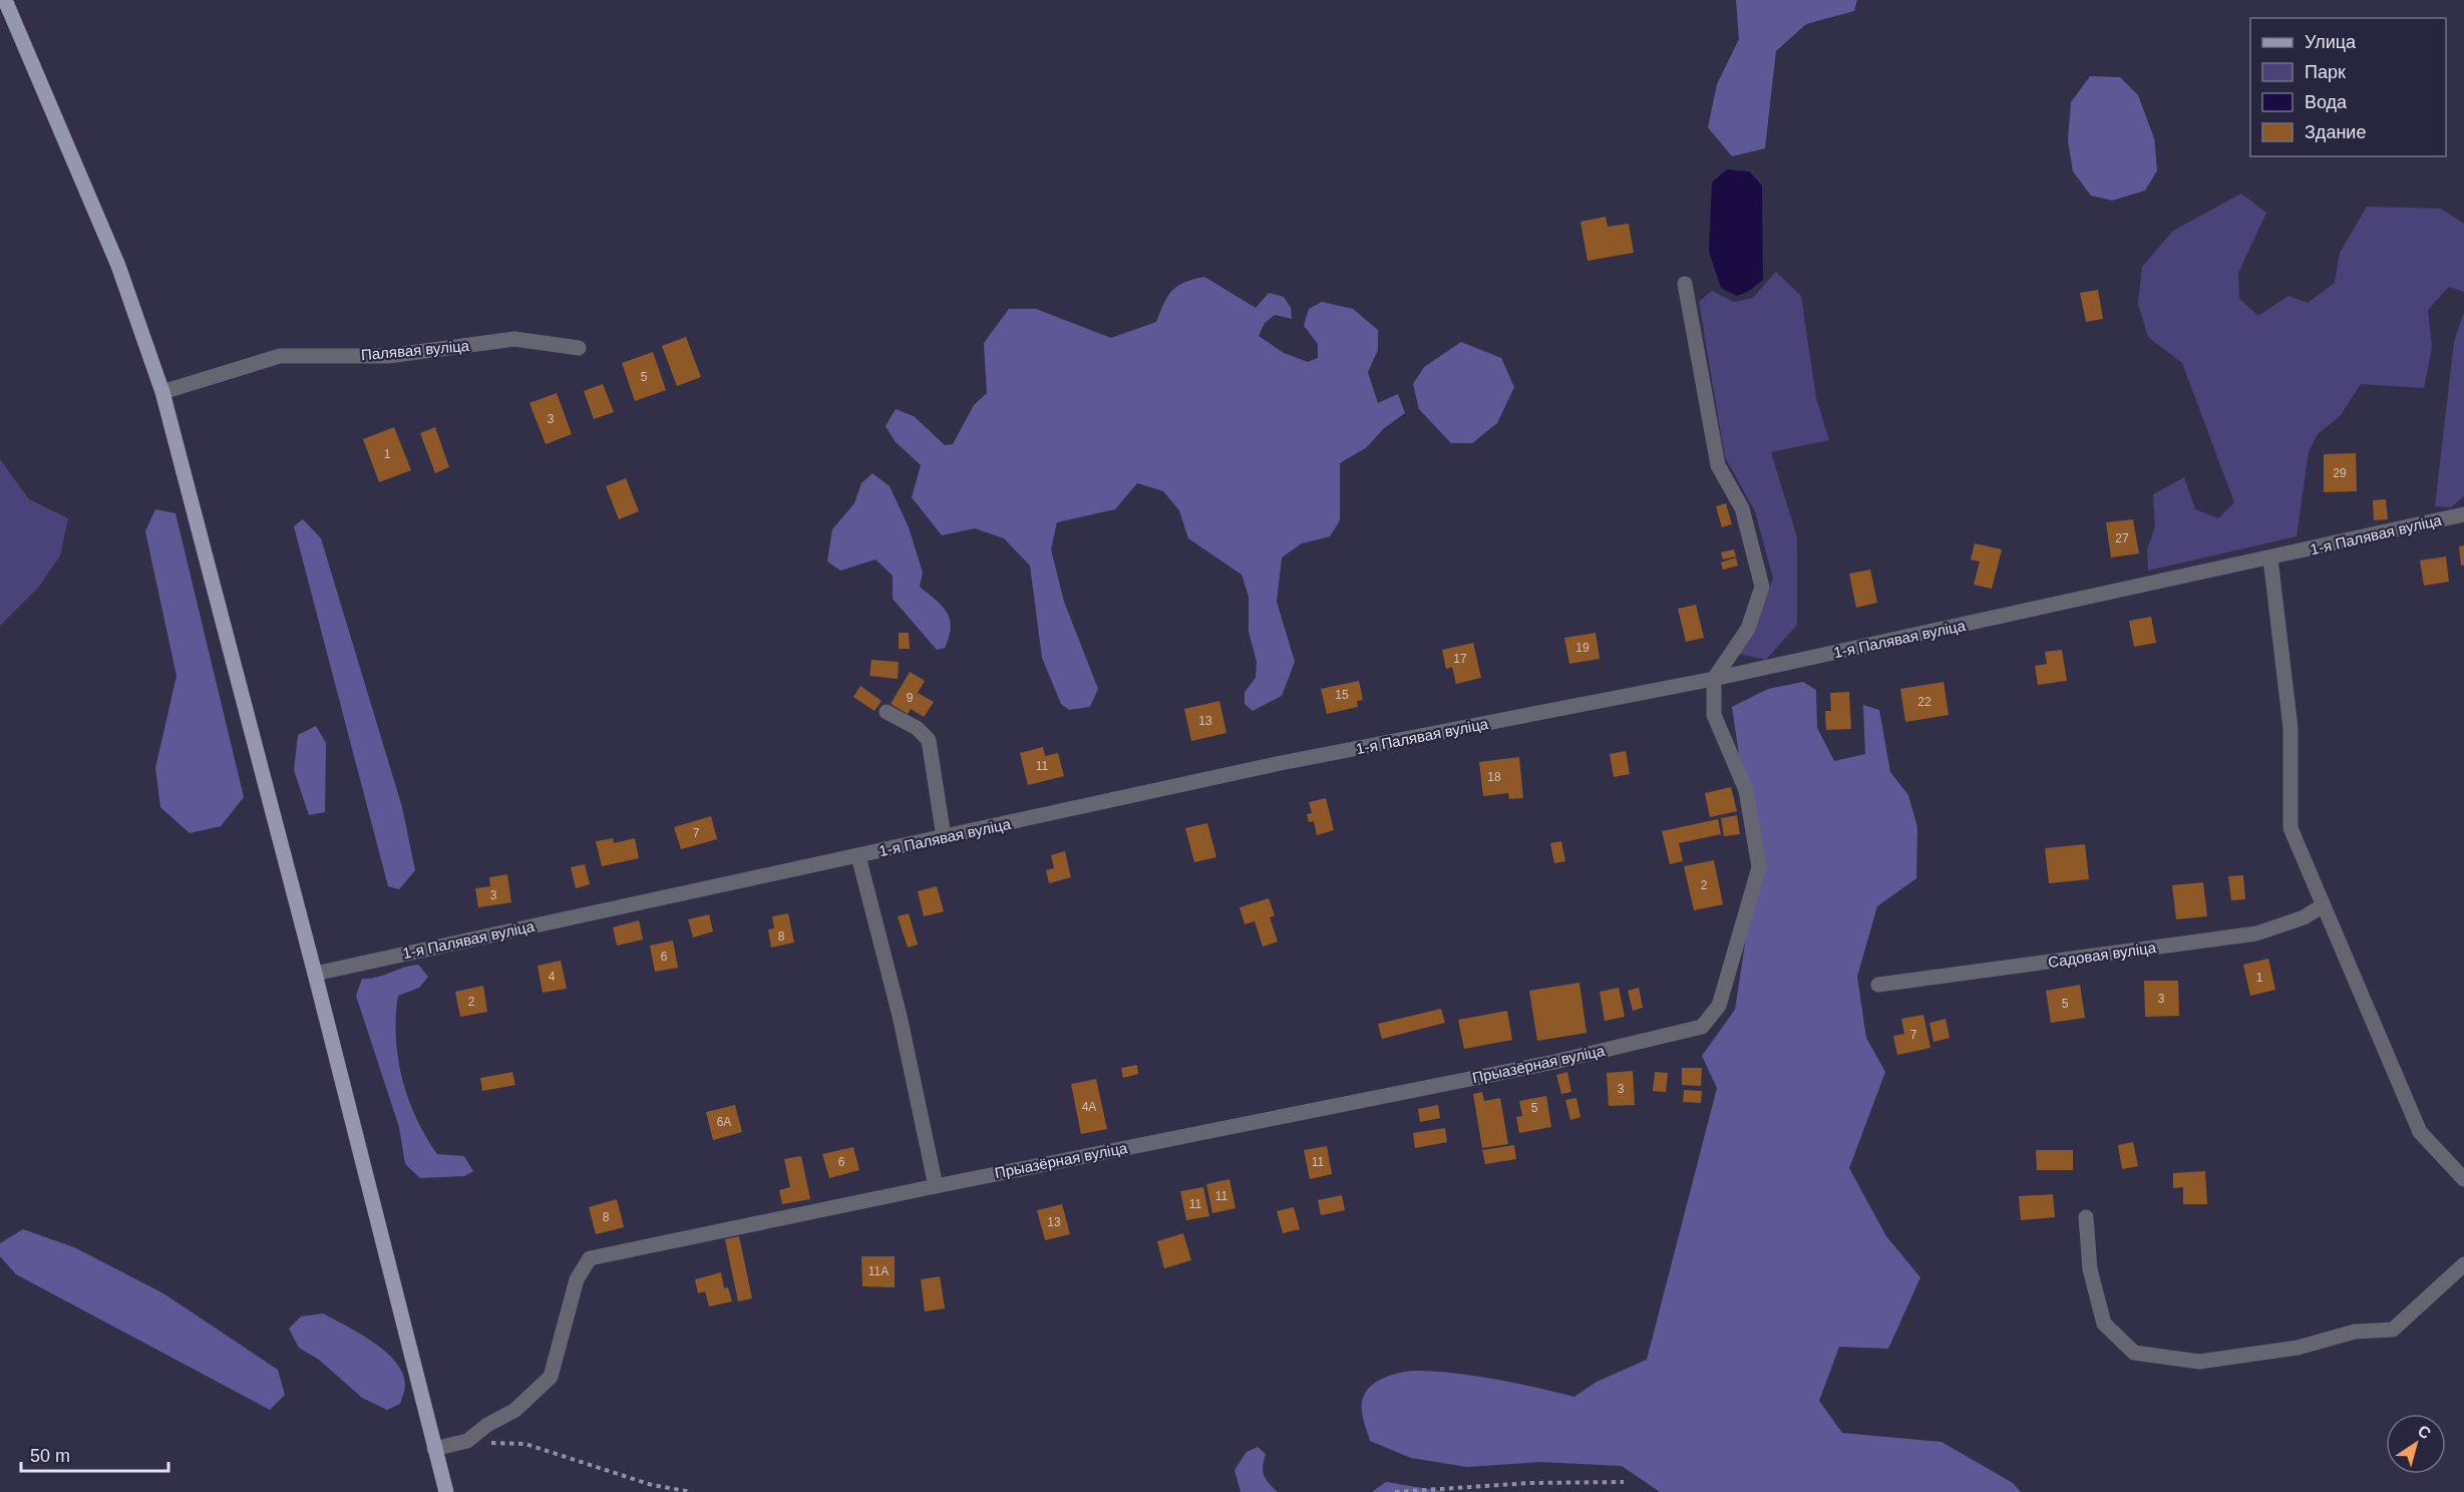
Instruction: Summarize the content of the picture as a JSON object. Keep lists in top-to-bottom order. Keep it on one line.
{"streets":{"street":["Палявая вуліца","1-я Палявая вуліца","Садовая вуліца","Прыазёрная вуліца"]},"crossings":[["1-я Палявая вуліца","Прыазёрная вуліца"]],"house_numbers":["5","3","1","29","27","19","17","15","9","22","13","11","18","7","2","3","8","6","4","1","3","2","5","7","3","4А","5","6А","6","11","11","11","8","13","11А"],"legend":["Улица","Парк","Вода","Здание"],"scale_bar":"50 m","north":"top right"}
